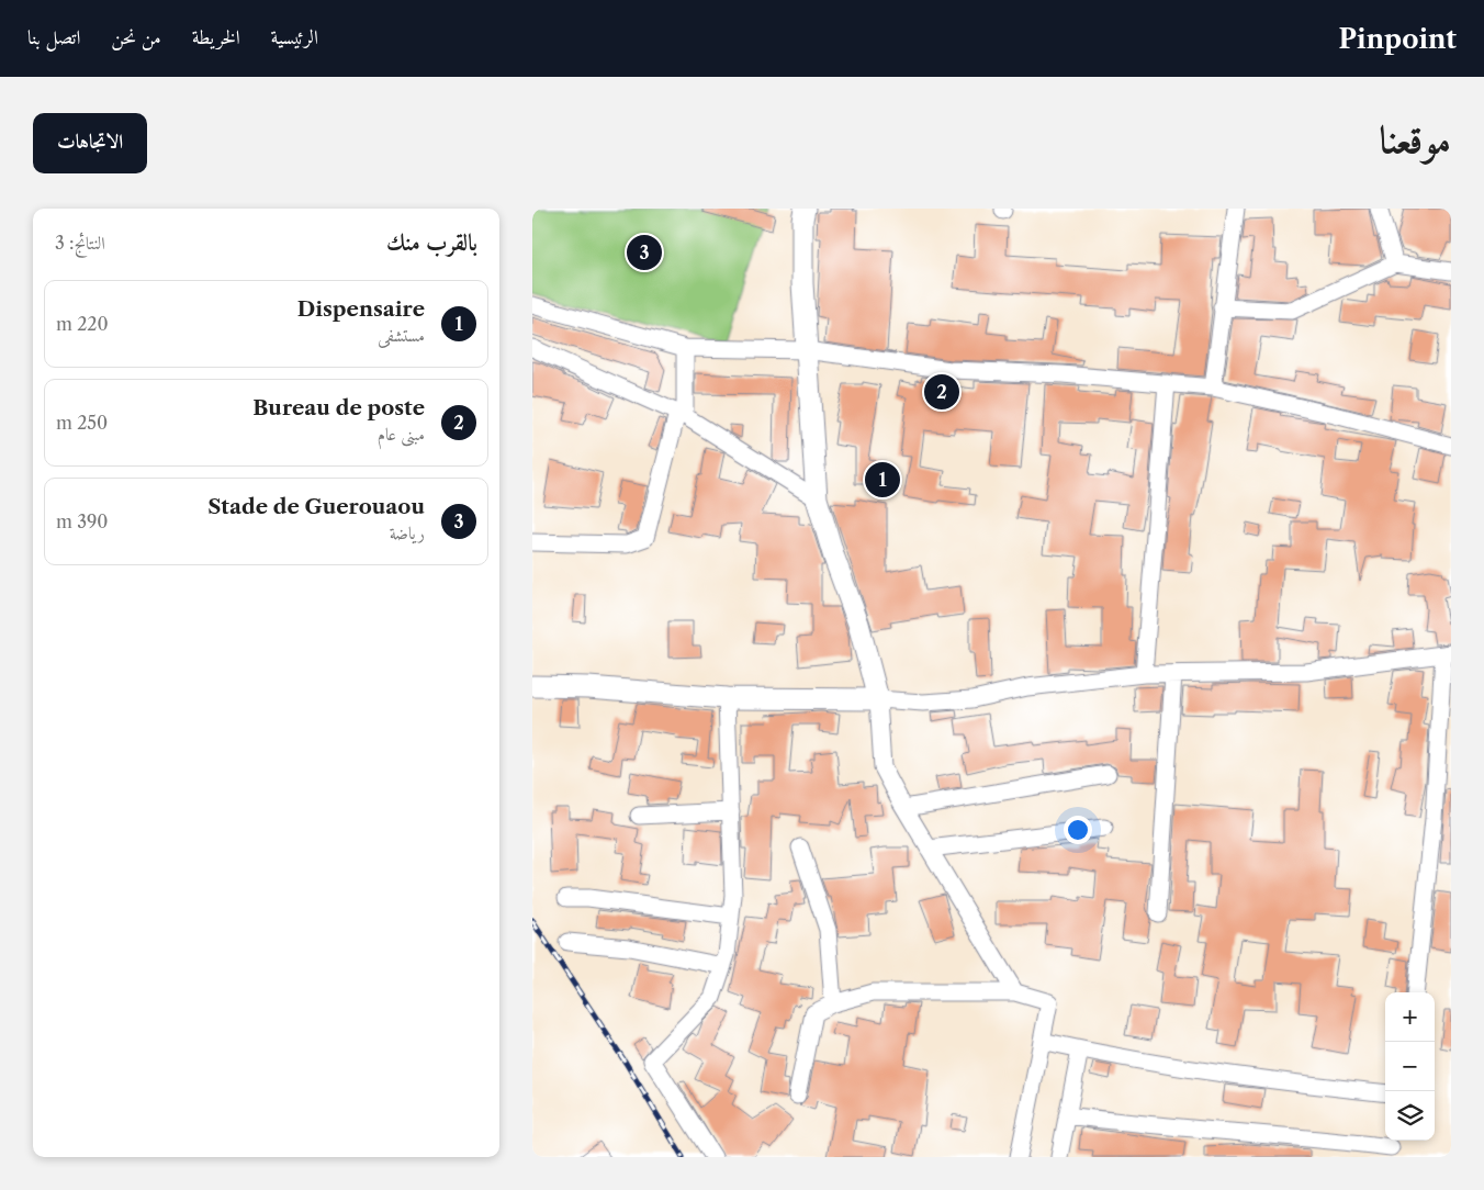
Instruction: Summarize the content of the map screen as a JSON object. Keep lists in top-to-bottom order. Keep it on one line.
{"page":{"header":"Pinpoint","nav":["الرئيسية","الخريطة","من نحن","اتصل بنا"],"title":"موقعنا","buttons":"الاتجاهات","heading":["بالقرب منك","النتائج: 3"],"pins":["3","2","1"],"list":[{"mark":"1","name":"Dispensaire","note":"مستشفى","value":"220 m"},{"mark":"2","name":"Bureau de poste","note":"مبنى عام","value":"250 m"},{"mark":"3","name":"Stade de Guerouaou","note":"رياضة","value":"390 m"}],"map_buttons":["+","−"]}}
